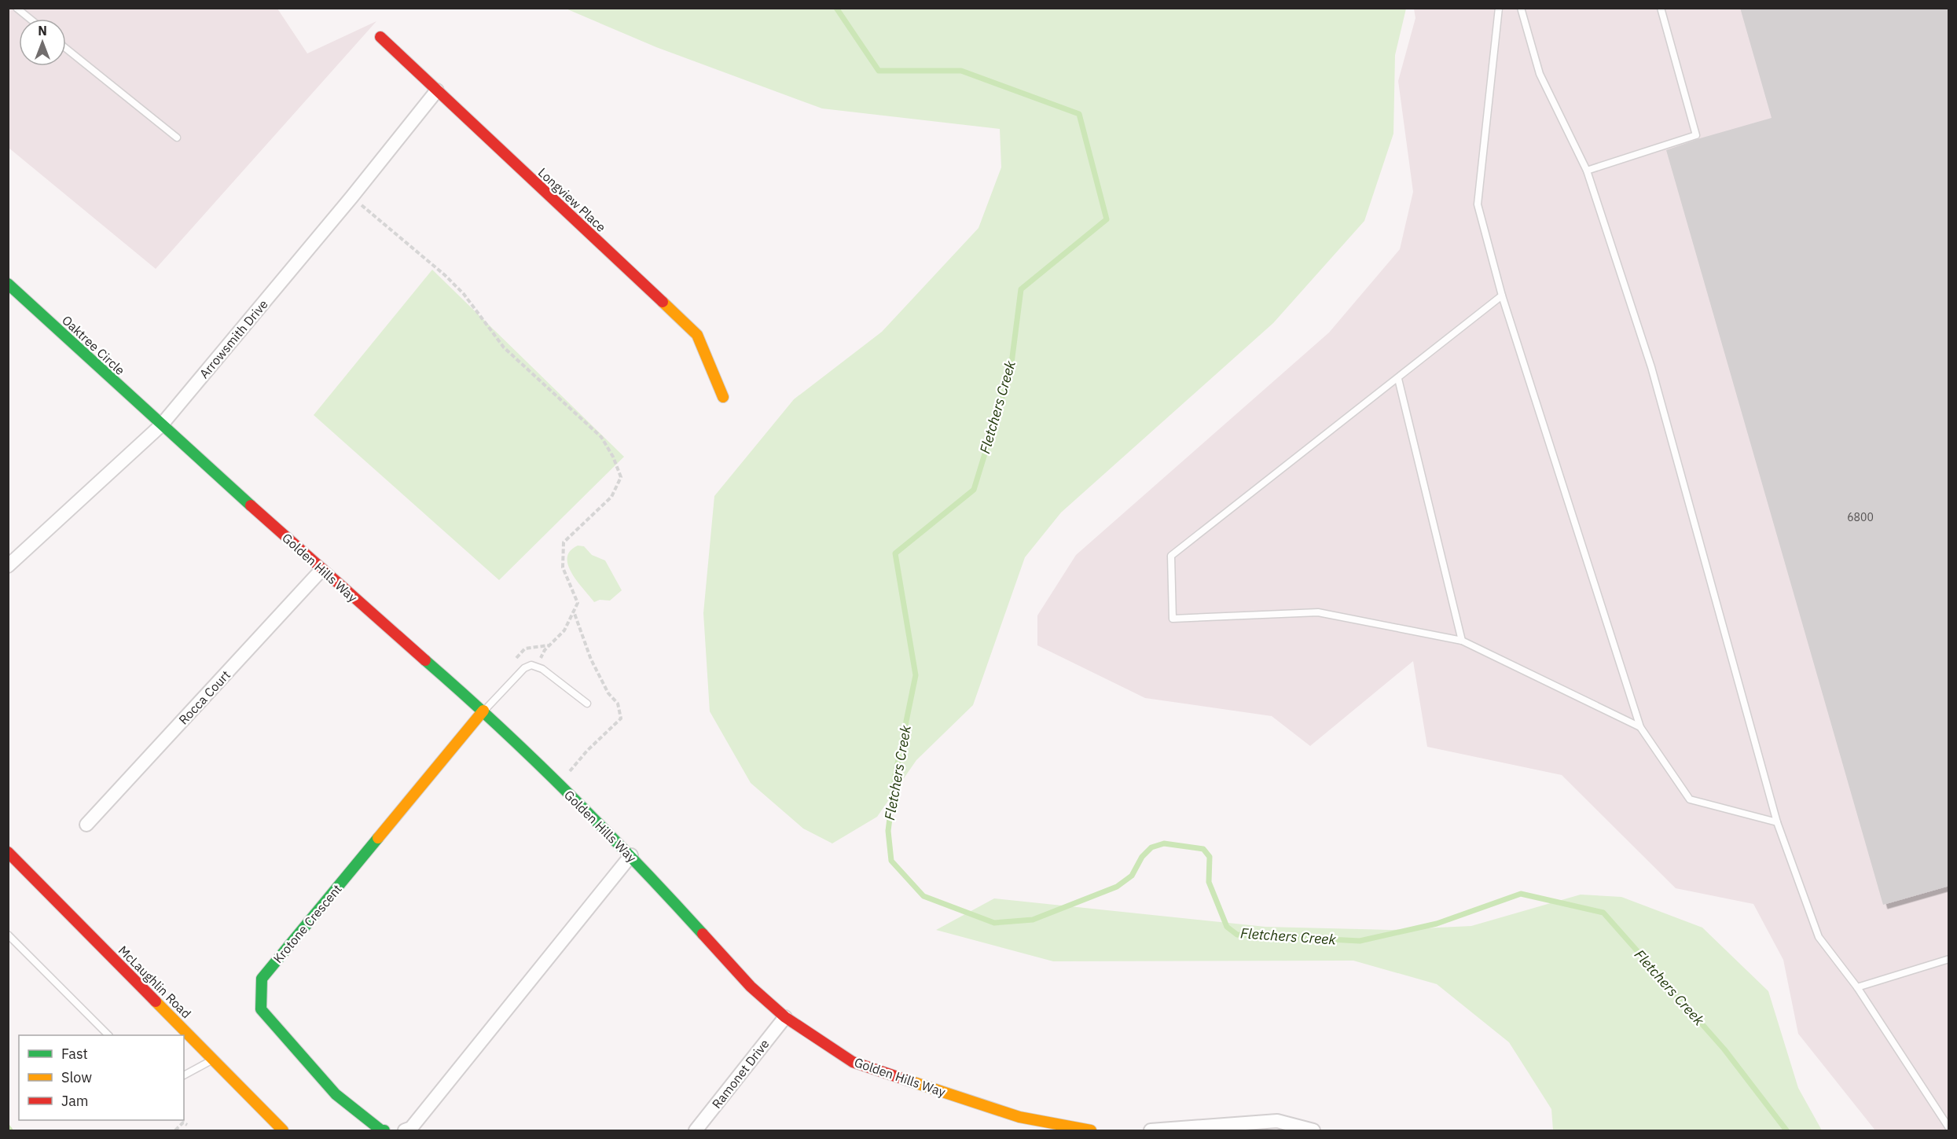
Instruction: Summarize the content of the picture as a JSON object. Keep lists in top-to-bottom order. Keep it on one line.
{"streets":{"street":["Longview Place","Arrowsmith Drive","Oaktree Circle","Golden Hills Way","Rocca Court","Krotone Crescent","McLaughlin Road","Ramonet Drive"]},"crossings":[["Longview Place","Arrowsmith Drive"],["Arrowsmith Drive","Oaktree Circle"],["Arrowsmith Drive","Golden Hills Way"],["Oaktree Circle","Golden Hills Way"],["Golden Hills Way","Rocca Court"],["Golden Hills Way","Krotone Crescent"],["Golden Hills Way","Ramonet Drive"]],"water":["Fletchers Creek"],"house_numbers":["6800"],"legend":["Fast","Slow","Jam"],"north":"top"}
